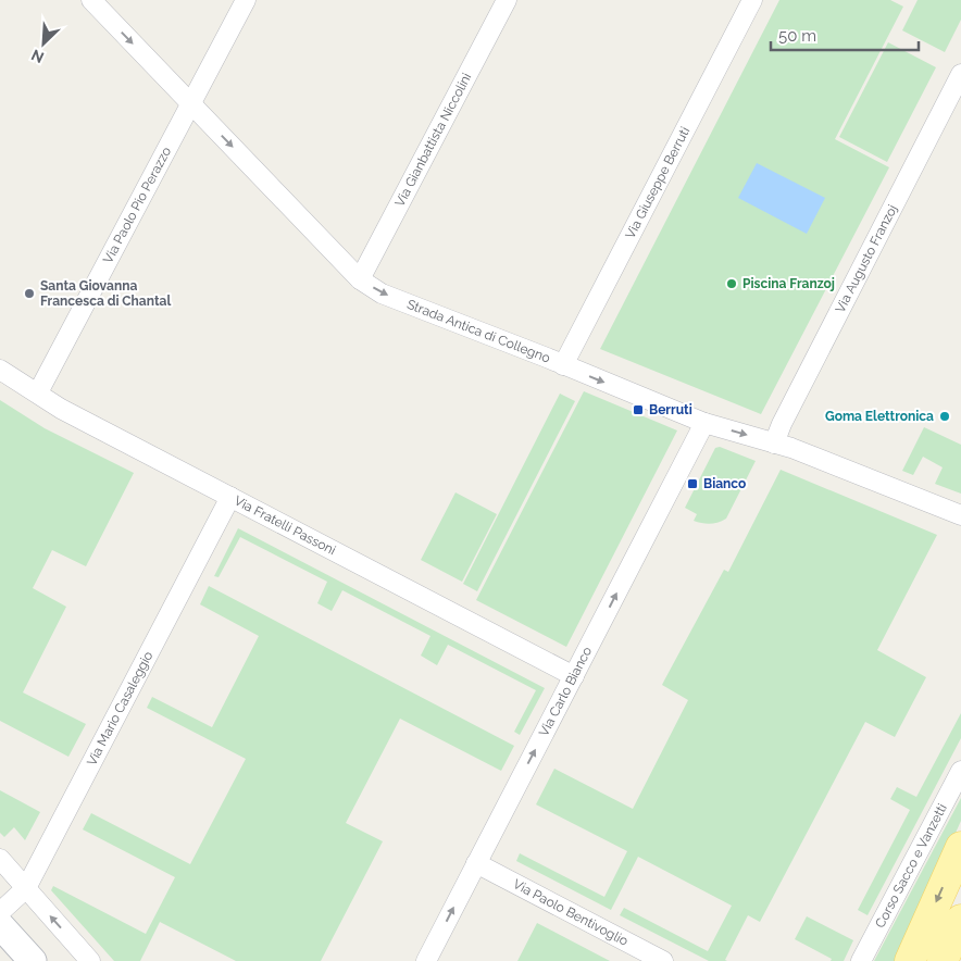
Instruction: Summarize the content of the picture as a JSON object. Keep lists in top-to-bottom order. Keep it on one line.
{"streets":{"street":["Via Gianbattista Niccolini","Via Giuseppe Berruti","Via Paolo Pio Perazzo","Via Augusto Franzoj","Strada Antica di Collegno","Via Fratelli Passoni","Via Carlo Bianco","Via Mario Casaleggio","Corso Sacco e Vanzetti","Via Paolo Bentivoglio"]},"crossings":[["Via Gianbattista Niccolini","Strada Antica di Collegno"],["Via Giuseppe Berruti","Strada Antica di Collegno"],["Via Paolo Pio Perazzo","Strada Antica di Collegno"],["Via Paolo Pio Perazzo","Via Fratelli Passoni"],["Via Augusto Franzoj","Strada Antica di Collegno"],["Strada Antica di Collegno","Via Carlo Bianco"],["Via Fratelli Passoni","Via Carlo Bianco"],["Via Fratelli Passoni","Via Mario Casaleggio"],["Via Carlo Bianco","Via Paolo Bentivoglio"]],"one_way":["Strada Antica di Collegno","Via Carlo Bianco"],"places":{"other":["Piscina Franzoj","Santa Giovanna Francesca di Chantal","Goma Elettronica"],"transit":["Berruti","Bianco"]},"scale_bar":"50 m","north":"bottom left"}
